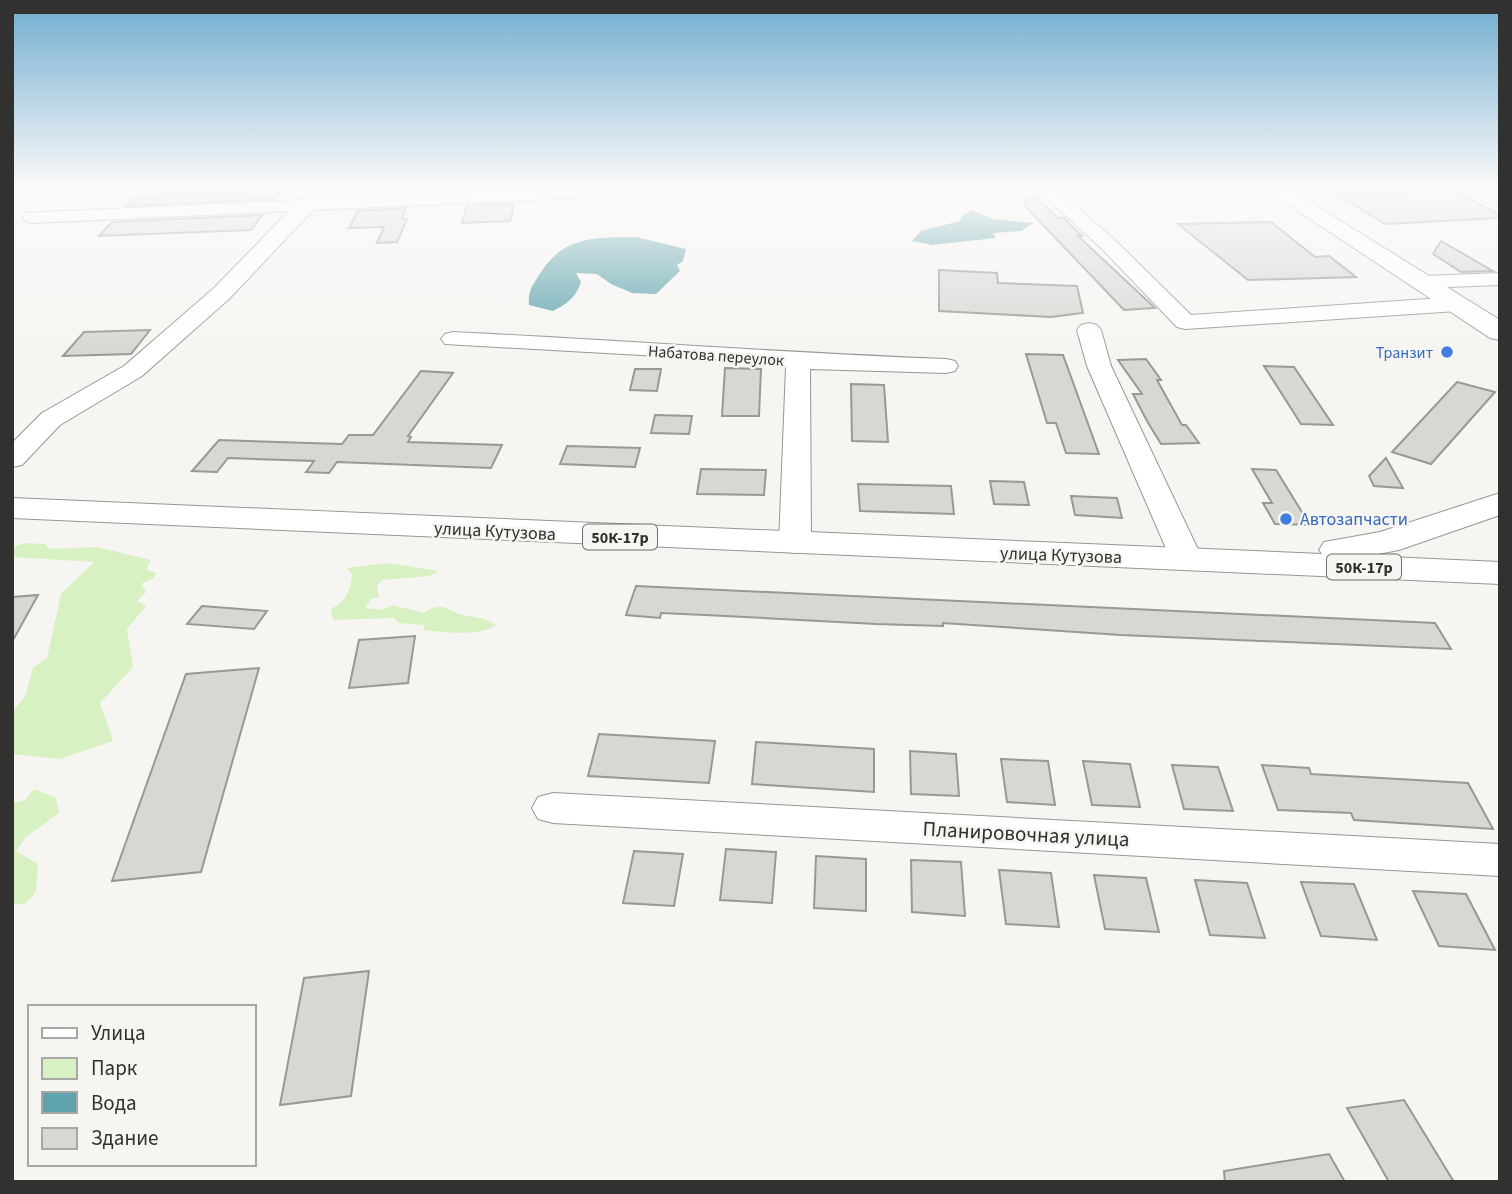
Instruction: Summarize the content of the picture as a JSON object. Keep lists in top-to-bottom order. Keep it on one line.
{"streets":{"main road":["улица Кутузова","50К-17р"],"street":["Набатова переулок","Планировочная улица"]},"crossings":[["Набатова переулок","улица Кутузова"]],"places":["Транзит","Автозапчасти"],"legend":["Улица","Парк","Вода","Здание"]}
